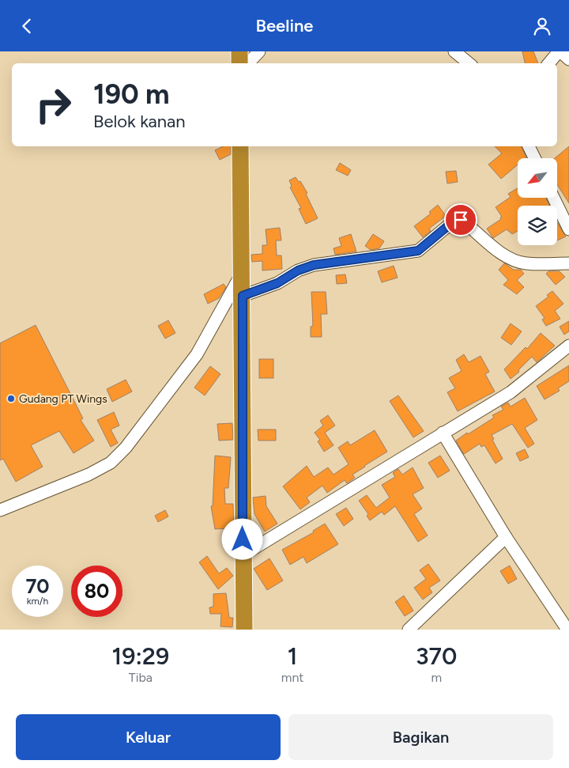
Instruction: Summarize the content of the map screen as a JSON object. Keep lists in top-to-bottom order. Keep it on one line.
{"places":["Gudang PT Wings"],"north":"bottom left","page":{"header":"Beeline","turn":["190 m","Belok kanan"],"speed":"70 km/h","limit":"80","eta":["19:29","Tiba","1","mnt","370","m"],"buttons":["Keluar","Bagikan"]}}
